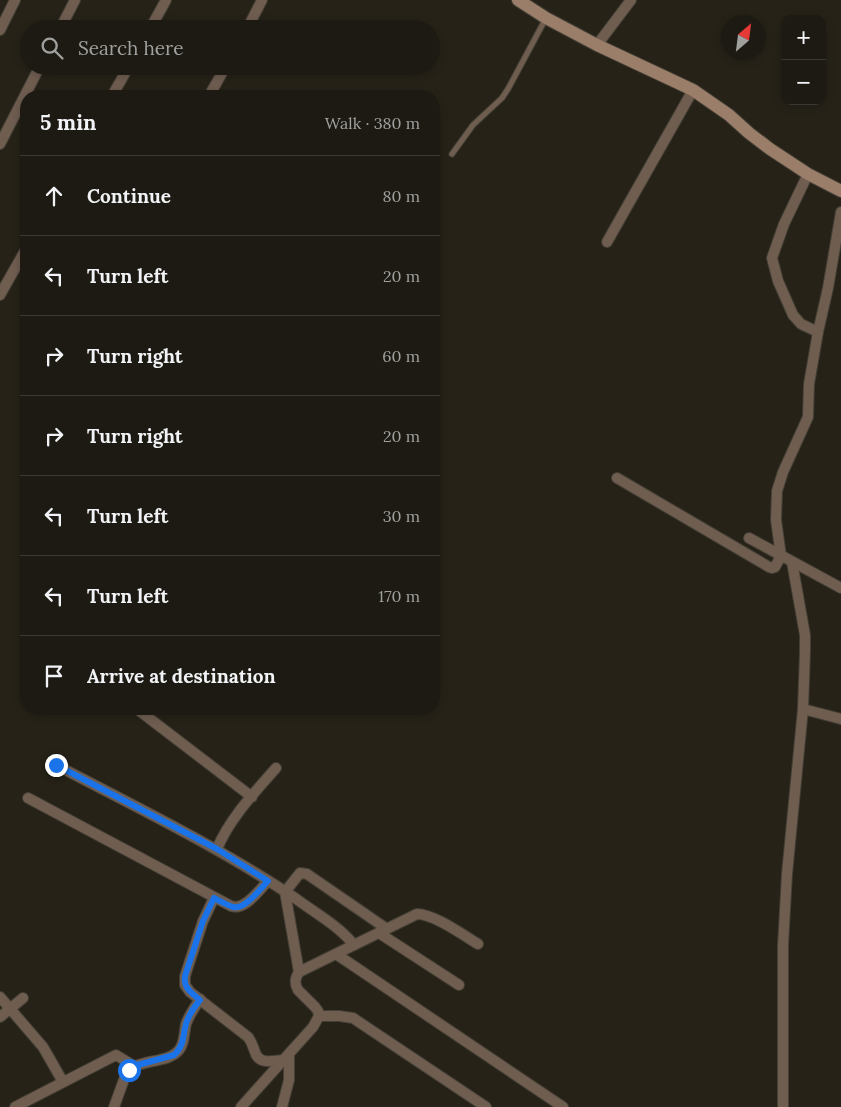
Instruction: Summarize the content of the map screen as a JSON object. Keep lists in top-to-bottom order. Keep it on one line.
{"north":"top right","page":{"map_buttons":["+","−"],"search":"Search here","heading":["5 min","Walk · 380 m"],"list":[["Continue","80 m"],["Turn left","20 m"],["Turn right","60 m"],["Turn right","20 m"],["Turn left","30 m"],["Turn left","170 m"],"Arrive at destination"]}}
